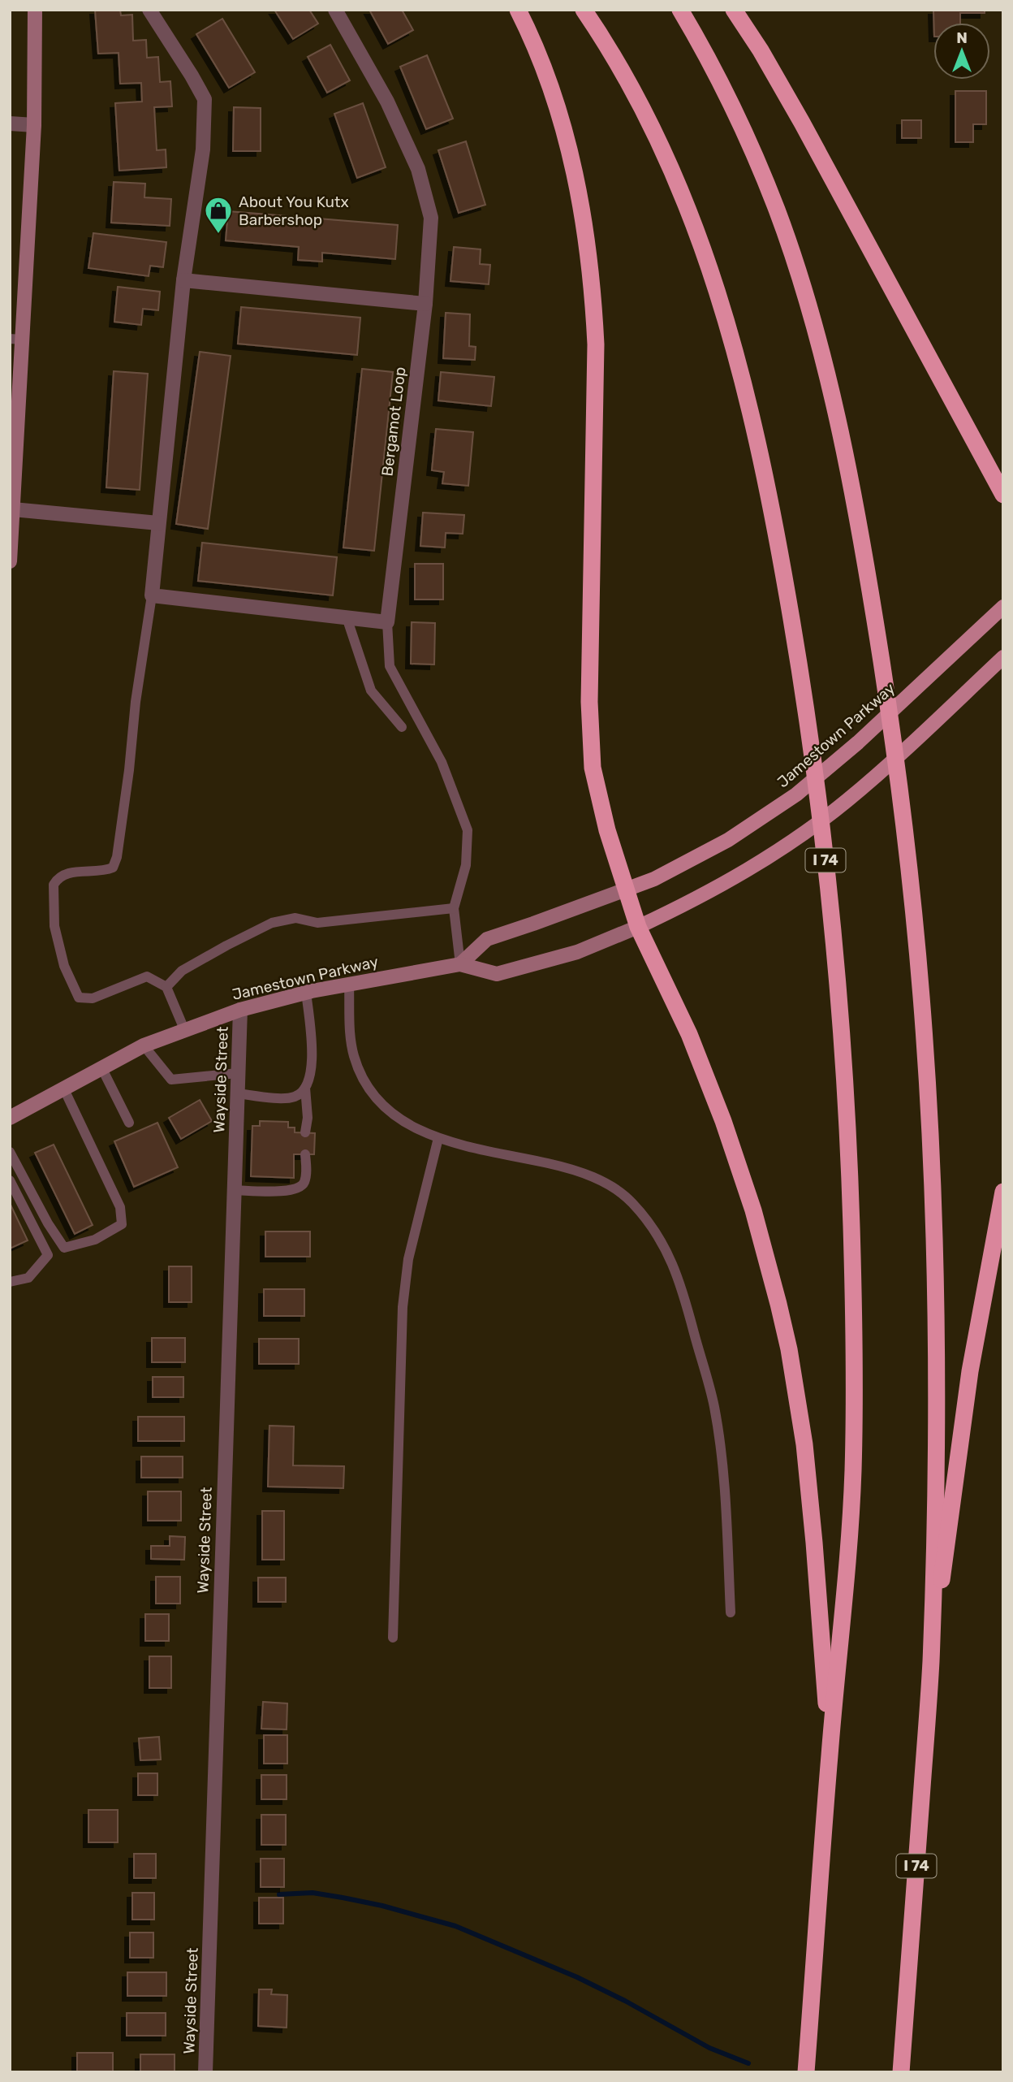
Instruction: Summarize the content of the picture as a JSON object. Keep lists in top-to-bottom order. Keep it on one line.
{"streets":{"highway":["I 74"],"main road":["Jamestown Parkway"],"street":["Bergamot Loop","Wayside Street"]},"crossings":[["Jamestown Parkway","Wayside Street"]],"places":{"shop":["About You Kutx Barbershop"]},"north":"top"}
